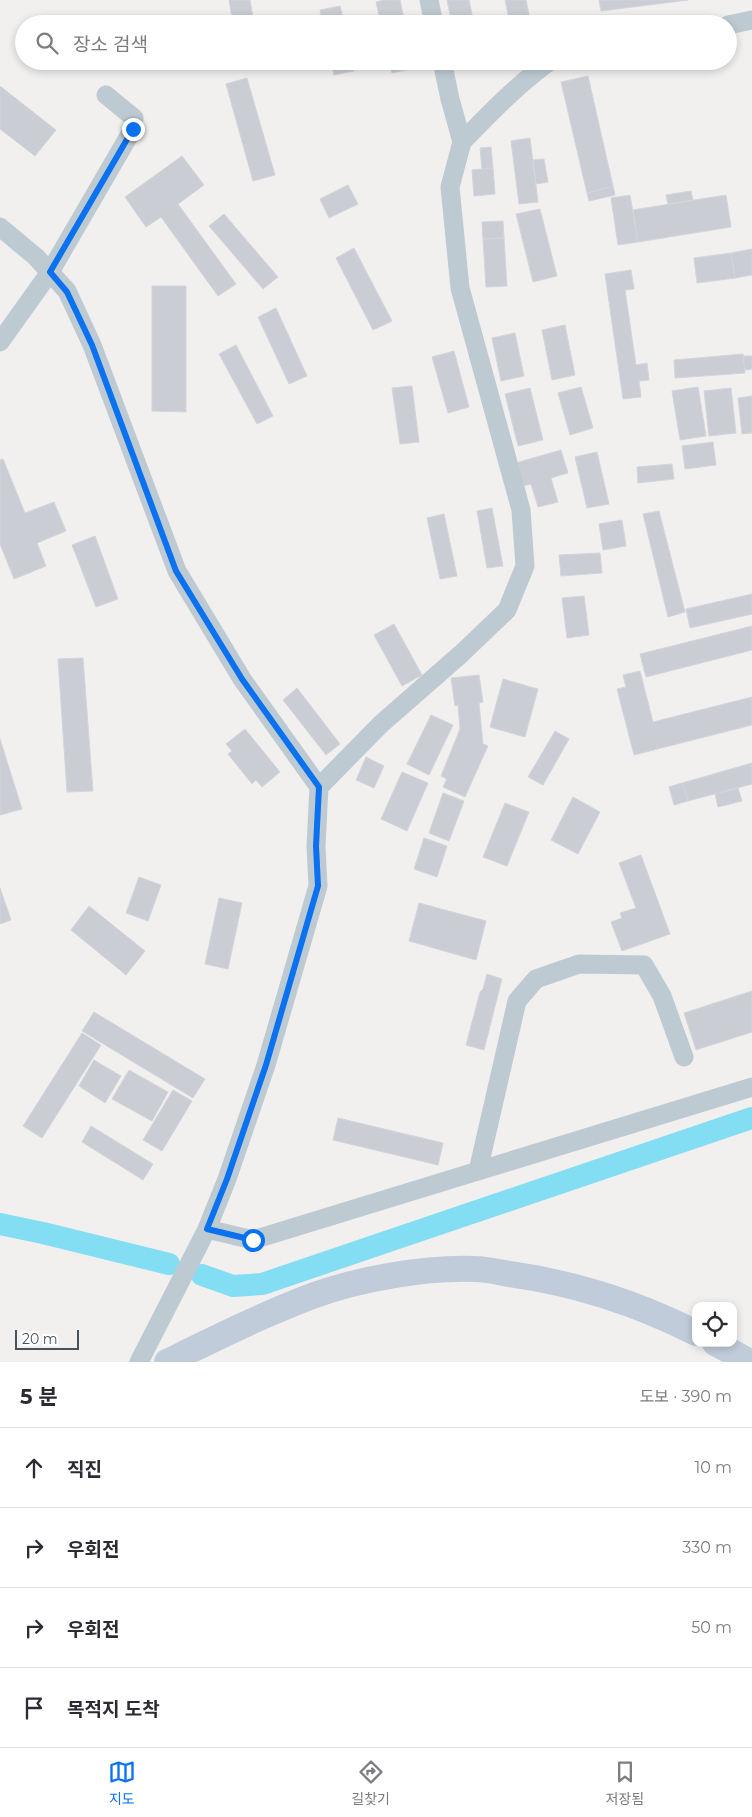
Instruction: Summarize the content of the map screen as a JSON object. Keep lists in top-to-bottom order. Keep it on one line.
{"scale_bar":"20 m","page":{"search":"장소 검색","scale":"20 m","heading":["5 분","도보 · 390 m"],"list":[["직진","10 m"],["우회전","330 m"],["우회전","50 m"],"목적지 도착"],"nav":["지도","길찾기","저장됨"]}}
